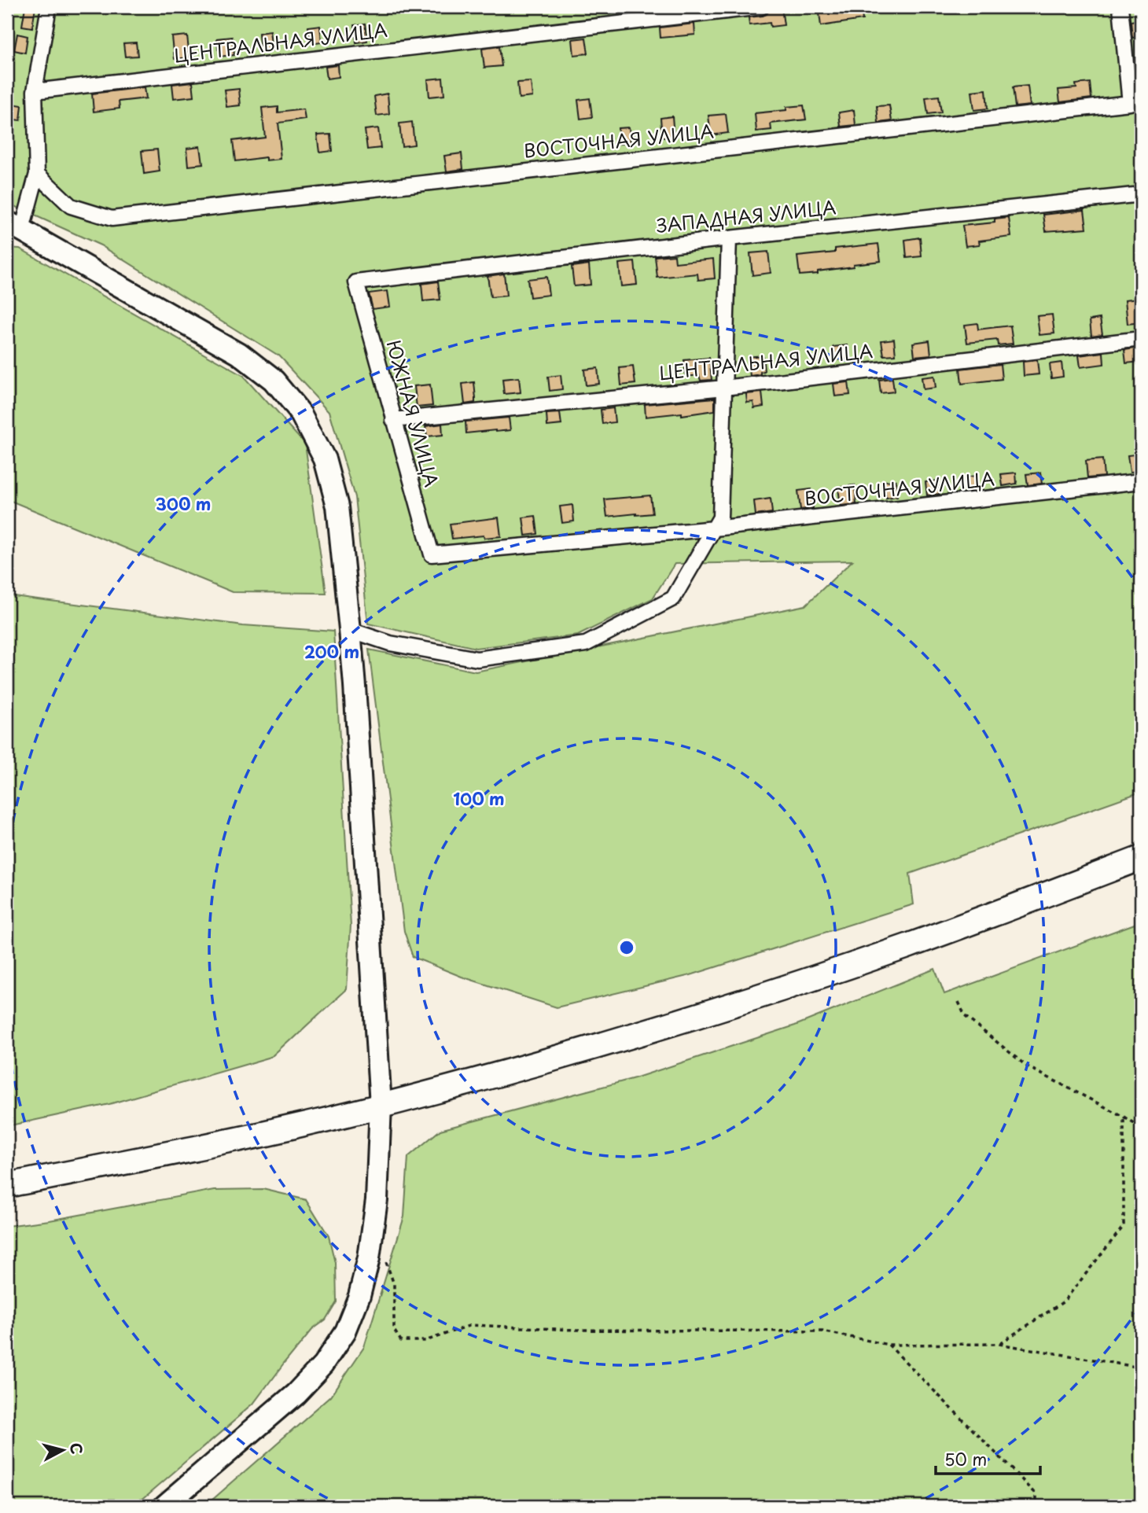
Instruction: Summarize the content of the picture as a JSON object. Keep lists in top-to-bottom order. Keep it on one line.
{"streets":{"street":["ЦЕНТРАЛЬНАЯ УЛИЦА","ВОСТОЧНАЯ УЛИЦА","ЗАПАДНАЯ УЛИЦА","ЮЖНАЯ УЛИЦА"]},"crossings":[["ЦЕНТРАЛЬНАЯ УЛИЦА","ЮЖНАЯ УЛИЦА"],["ВОСТОЧНАЯ УЛИЦА","ЮЖНАЯ УЛИЦА"],["ЗАПАДНАЯ УЛИЦА","ЮЖНАЯ УЛИЦА"]],"scale_bar":"50 m","north":"right","rings":["300 m","200 m","100 m"]}
